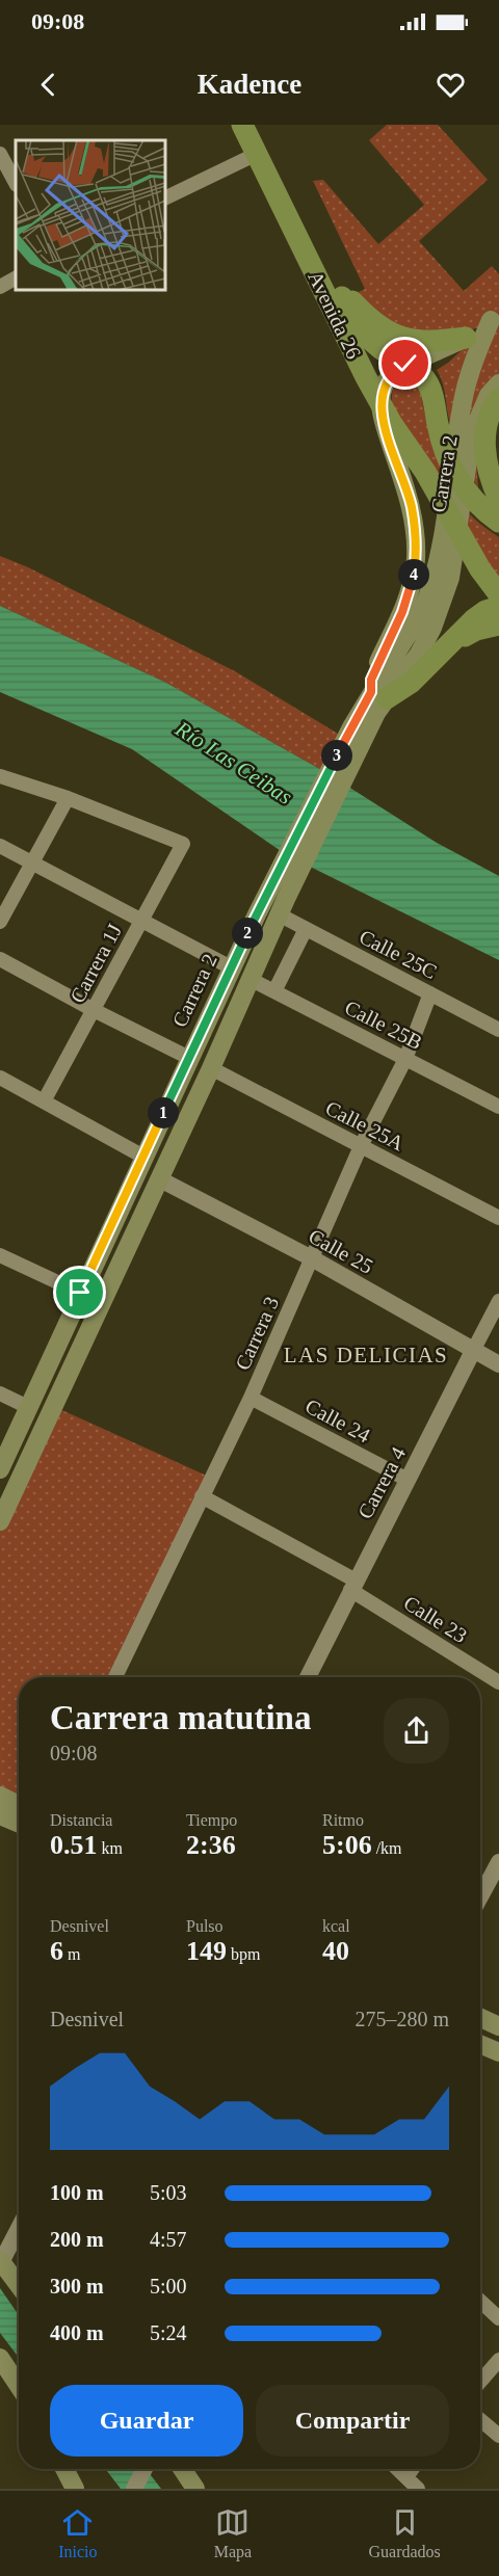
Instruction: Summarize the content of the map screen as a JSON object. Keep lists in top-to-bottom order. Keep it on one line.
{"streets":{"main road":["Avenida 26","Carrera 2"],"street":["Calle 25C","Carrera 1J","Calle 25B","Calle 25A","Calle 25","Carrera 3","Calle 24","Carrera 4","Calle 23"]},"crossings":[["Carrera 2","Calle 25C"],["Carrera 2","Calle 25B"],["Carrera 2","Calle 25A"],["Carrera 2","Calle 25"],["Calle 25C","Carrera 3"],["Calle 25B","Carrera 3"],["Calle 25A","Carrera 3"],["Calle 25","Carrera 3"],["Calle 25","Carrera 4"],["Carrera 3","Calle 24"],["Carrera 3","Calle 23"],["Calle 24","Carrera 4"],["Carrera 4","Calle 23"]],"districts":["LAS DELICIAS"],"water":["Río Las Ceibas"],"page":{"status":"09:08","header":"Kadence","pins":["4","3","2","1"],"heading":["Carrera matutina","09:08"],"stats":[["Distancia","0.51 km"],["Tiempo","2:36"],["Ritmo","5:06 /km"],["Desnivel","6 m"],["Pulso","149 bpm"],["kcal","40"]],"chart":["Desnivel","275–280 m"],"list":[{"name":"100 m","note":"5:03"},{"name":"200 m","note":"4:57"},{"name":"300 m","note":"5:00"},{"name":"400 m","note":"5:24"}],"buttons":["Guardar","Compartir"],"tabs":["Inicio","Mapa","Guardados"]}}
